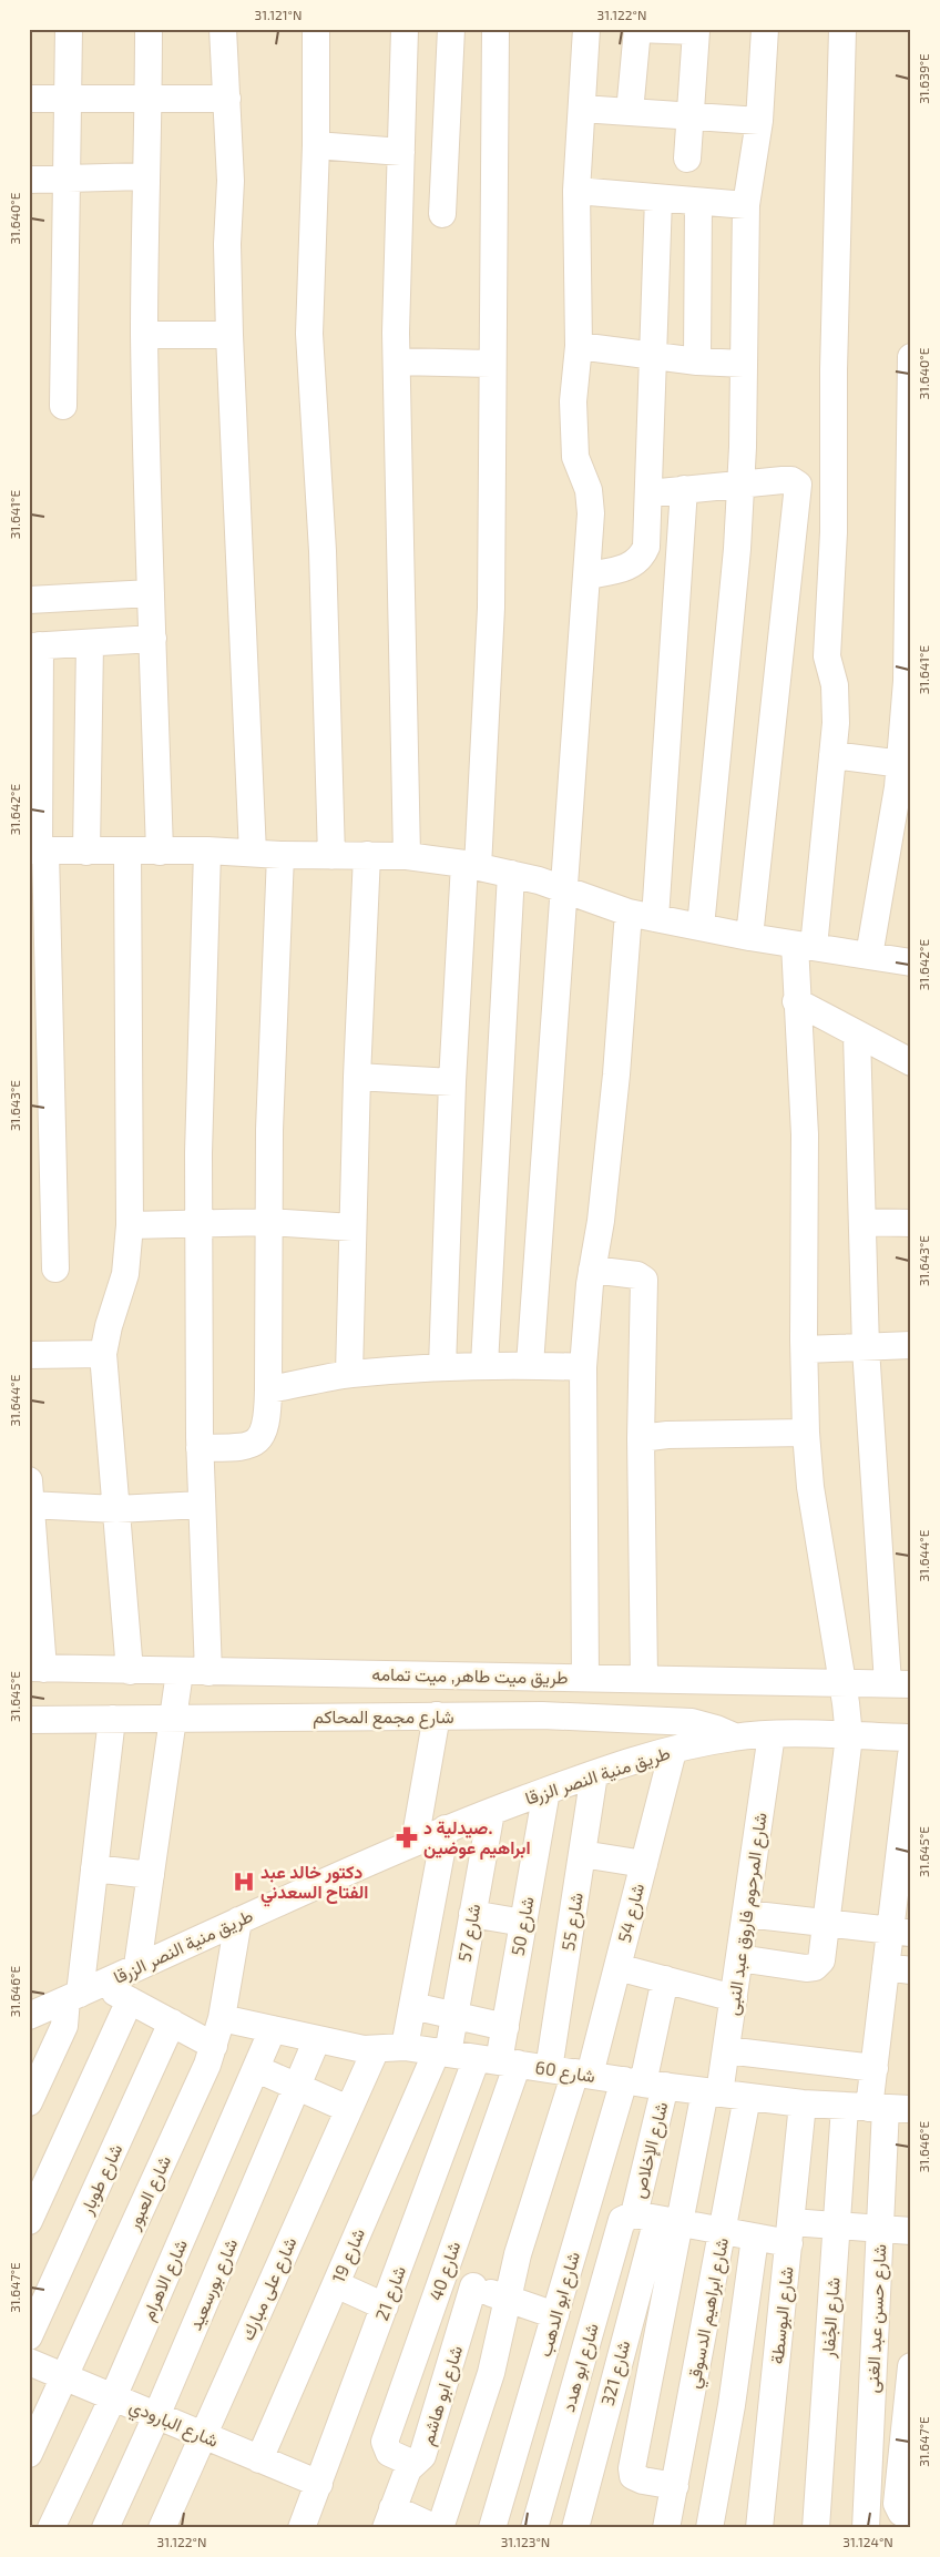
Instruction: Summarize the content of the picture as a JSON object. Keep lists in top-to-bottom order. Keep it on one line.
{"streets":{"street":["طريق ميت طاهر, ميت تمامه","شارع مجمع المحاكم","طريق منية النصر الزرقا","شارع 54","شارع المرحوم فاروق عبد النبى","شارع 55","شارع 50","شارع 57","شارع 60","شارع الإخلاص","شارع طوبار","شارع العبور","شارع 19","شارع 40","شارع الاهرام","شارع بورسعيد","شارع على مبارك","شارع 21","شارع ابو الدهب","شارع ابراهيم الدسوقي","شارع البوسطة","شارع الجُفار","شارع حسن عبد الغنى","شارع ابو هدد","شارع 321","شارع ابو هاشم","شارع البارودي"]},"crossings":[["شارع مجمع المحاكم","طريق منية النصر الزرقا"],["طريق منية النصر الزرقا","شارع 54"],["طريق منية النصر الزرقا","شارع المرحوم فاروق عبد النبى"],["طريق منية النصر الزرقا","شارع 55"],["طريق منية النصر الزرقا","شارع 50"],["طريق منية النصر الزرقا","شارع 57"],["طريق منية النصر الزرقا","شارع العبور"],["شارع 54","شارع 60"],["شارع المرحوم فاروق عبد النبى","شارع 60"],["شارع المرحوم فاروق عبد النبى","شارع الإخلاص"],["شارع المرحوم فاروق عبد النبى","شارع ابو هدد"],["شارع المرحوم فاروق عبد النبى","شارع 321"],["شارع 55","شارع 60"],["شارع 50","شارع 60"],["شارع 50","شارع 40"],["شارع 50","شارع 21"],["شارع 57","شارع 60"],["شارع 57","شارع 19"],["شارع 60","شارع الإخلاص"],["شارع 60","شارع العبور"],["شارع 60","شارع 19"],["شارع 60","شارع 40"],["شارع 60","شارع الاهرام"],["شارع 60","شارع بورسعيد"],["شارع 60","شارع على مبارك"],["شارع 60","شارع 21"],["شارع 60","شارع ابو الدهب"],["شارع 60","شارع ابراهيم الدسوقي"],["شارع 60","شارع البوسطة"],["شارع 60","شارع الجُفار"],["شارع 60","شارع حسن عبد الغنى"],["شارع الإخلاص","شارع ابو الدهب"],["شارع الإخلاص","شارع ابو هدد"],["شارع الإخلاص","شارع 321"],["شارع العبور","شارع البارودي"],["شارع 19","شارع البارودي"],["شارع 40","شارع 21"],["شارع 40","شارع ابو هاشم"],["شارع الاهرام","شارع البارودي"],["شارع بورسعيد","شارع البارودي"],["شارع على مبارك","شارع البارودي"],["شارع 21","شارع البارودي"],["شارع الجُفار","شارع حسن عبد الغنى"],["شارع ابو هدد","شارع 321"]],"places":{"pharmacy":["صيدلية د. ابراهيم عوضين"],"hospital":["دكتور خالد عبد الفتاح السعدني"]},"coordinates":["31.121°N","31.122°N","31.639°E","31.640°E","31.641°E","31.642°E","31.643°E","31.644°E","31.645°E","31.646°E","31.647°E","31.123°N","31.124°N"]}
